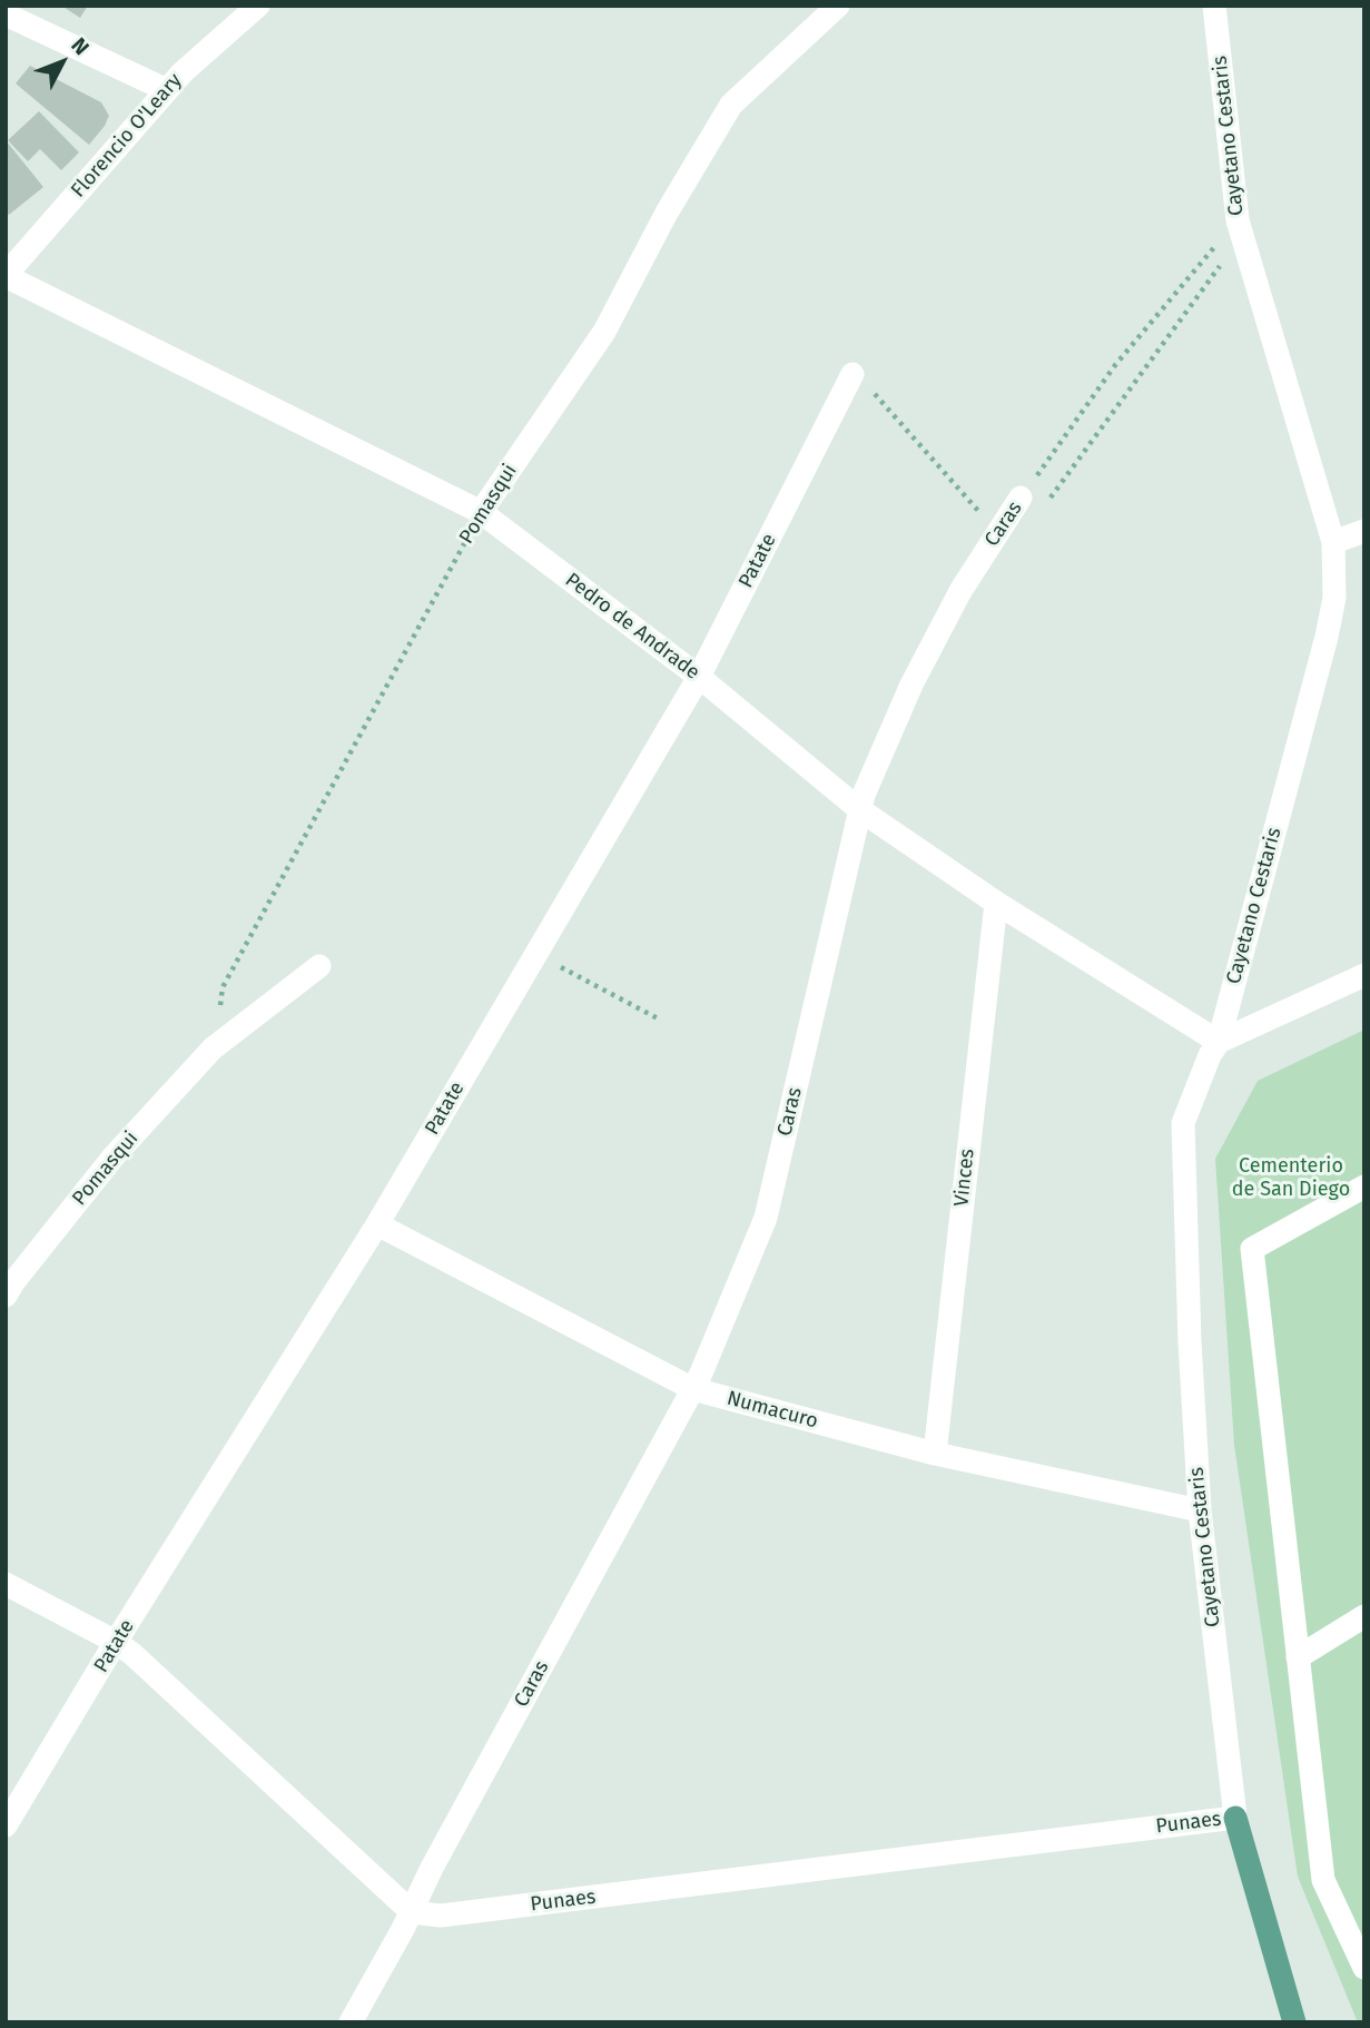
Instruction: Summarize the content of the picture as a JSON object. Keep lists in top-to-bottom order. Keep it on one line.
{"streets":{"street":["Florencio O'Leary","Cayetano Cestaris","Pomasqui","Caras","Patate","Pedro de Andrade","Vinces","Numacuro","Punaes"]},"crossings":[["Florencio O'Leary","Pedro de Andrade"],["Cayetano Cestaris","Caras"],["Cayetano Cestaris","Pedro de Andrade"],["Cayetano Cestaris","Numacuro"],["Cayetano Cestaris","Punaes"],["Pomasqui","Pedro de Andrade"],["Caras","Pedro de Andrade"],["Caras","Numacuro"],["Caras","Punaes"],["Patate","Pedro de Andrade"],["Patate","Numacuro"],["Pedro de Andrade","Vinces"],["Vinces","Numacuro"]],"parks":["Cementerio de San Diego"],"north":"top right"}
